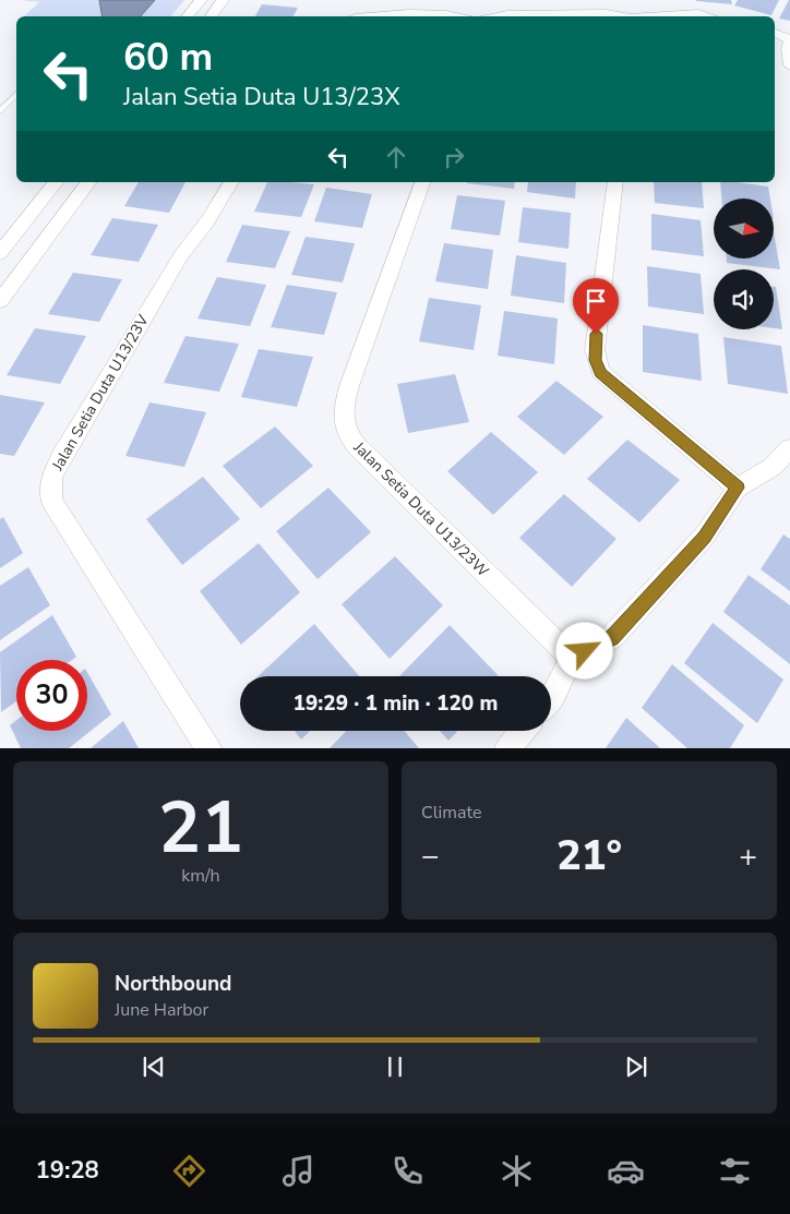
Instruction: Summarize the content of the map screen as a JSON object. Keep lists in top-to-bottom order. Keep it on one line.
{"streets":{"street":["Jalan Setia Duta U13/23V","Jalan Setia Duta U13/23W"]},"north":"right","page":{"turn":["60 m","Jalan Setia Duta U13/23X"],"limit":"30","trip":"19:29 · 1 min · 120 m","tile":[["21","km/h"],"Climate"],"heat":["−","21°","+"],"song":["Northbound","June Harbor"],"tabs":"19:28"}}
